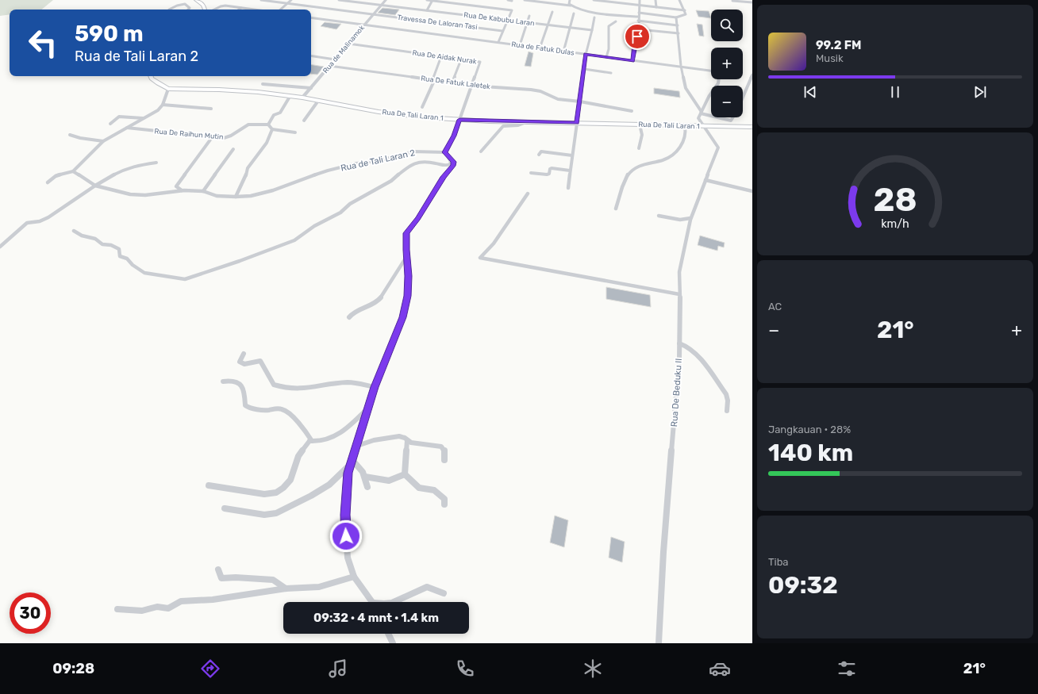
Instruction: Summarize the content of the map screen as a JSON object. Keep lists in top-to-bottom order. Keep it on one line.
{"streets":{"main road":["Rua De Tali Laran 1"],"street":["Rua De Kabubu Laran","Travessa De Laloran Tasi","Rua de Fatuk Dulas","Rua de Malinamok","Rua De Aidak Nurak","Rua De Fatuk Laletek","Rua De Raihun Mutin","Rua de Tali Laran 2","Rua De Beduku II"]},"crossings":[["Rua De Kabubu Laran","Rua de Malinamok"],["Travessa De Laloran Tasi","Rua de Malinamok"],["Rua de Fatuk Dulas","Rua de Malinamok"],["Rua de Malinamok","Rua De Aidak Nurak"],["Rua de Malinamok","Rua De Fatuk Laletek"],["Rua de Malinamok","Rua De Tali Laran 1"],["Rua De Aidak Nurak","Rua De Fatuk Laletek"],["Rua De Aidak Nurak","Rua De Tali Laran 1"],["Rua De Aidak Nurak","Rua de Tali Laran 2"],["Rua De Tali Laran 1","Rua De Beduku II"]],"page":{"map_buttons":["+","−"],"turn":["590 m","Rua de Tali Laran 2"],"song":["99.2 FM","Musik"],"tile":["AC",["Jangkauan · 28%","140 km"],["Tiba","09:32"]],"heat":["−","21°","+"],"limit":"30","trip":"09:32 · 4 mnt · 1.4 km","tabs":["09:28","21°"],"gauge":["28","km/h"]}}
